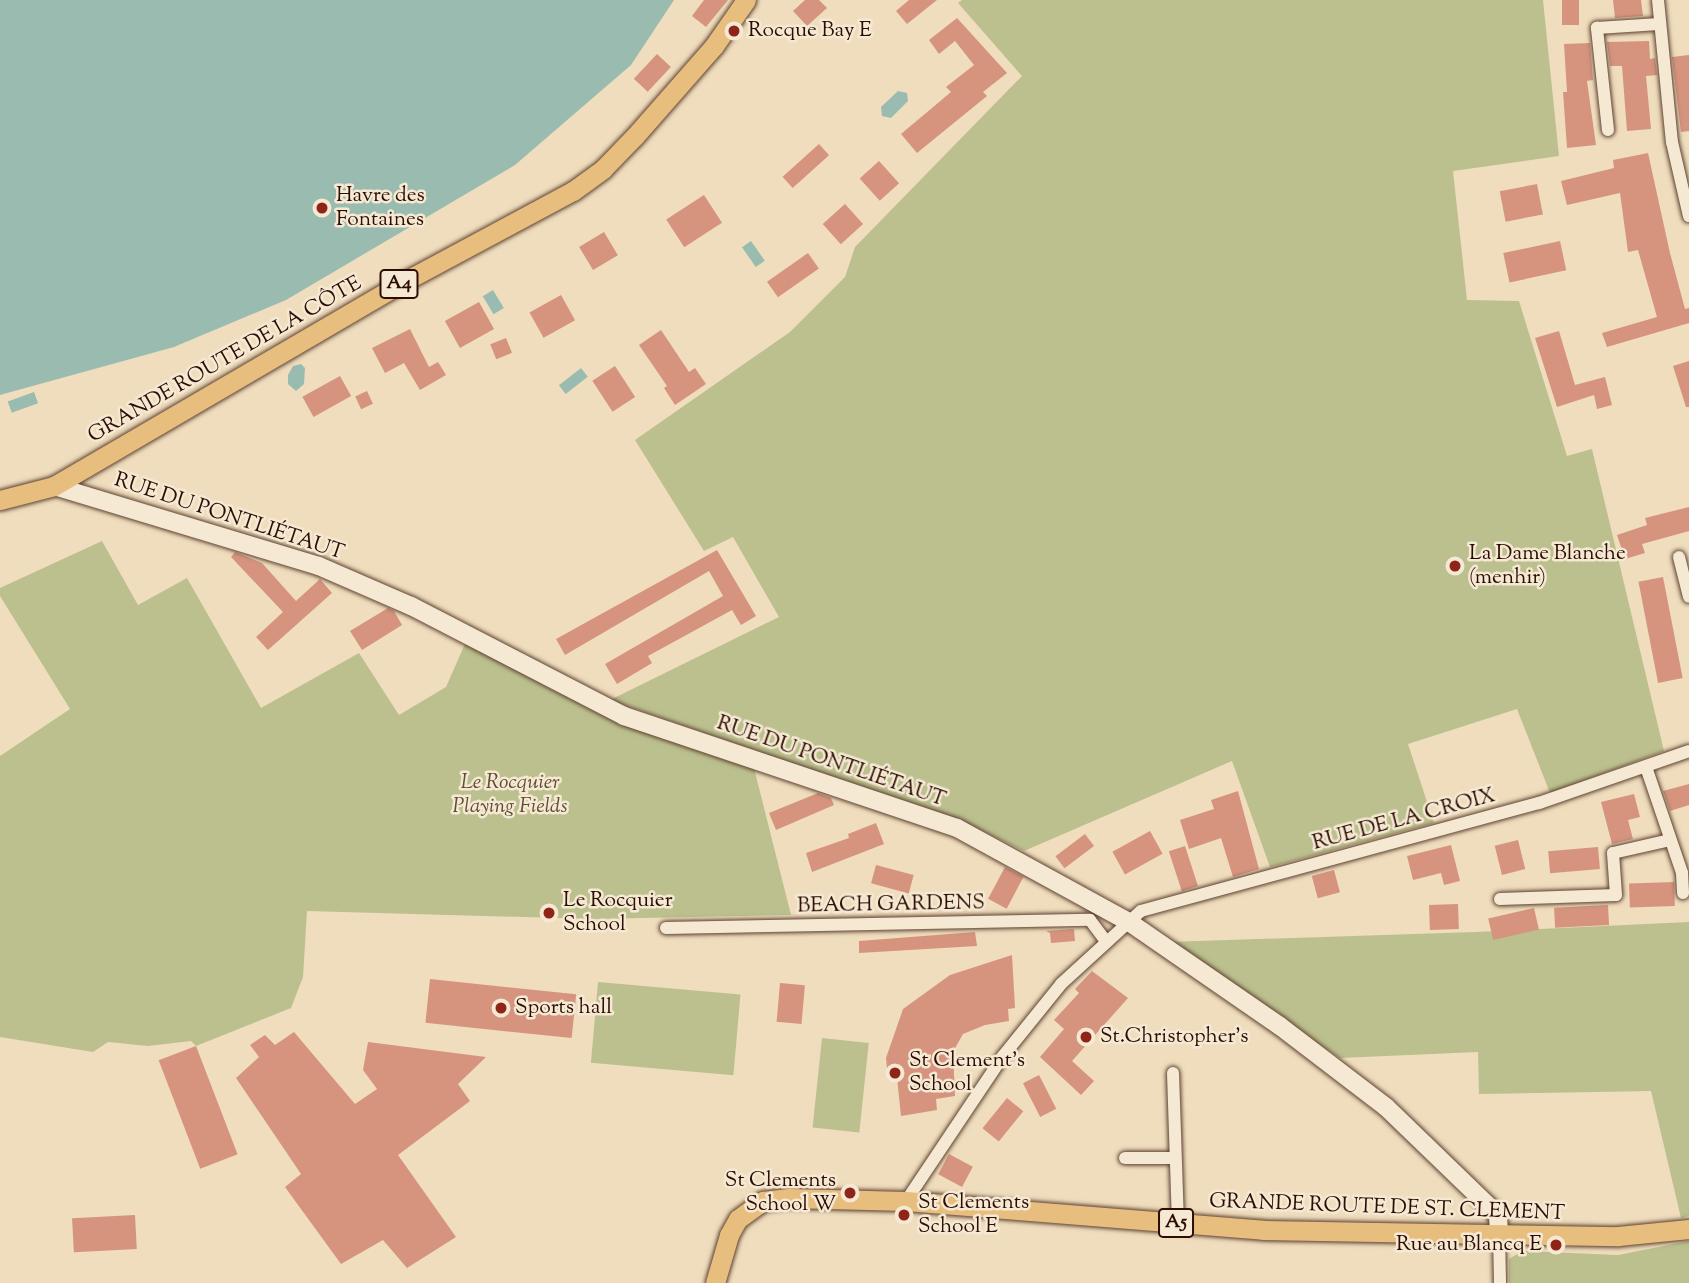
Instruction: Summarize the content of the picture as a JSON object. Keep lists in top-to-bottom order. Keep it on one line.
{"streets":{"main road":["A4","GRANDE ROUTE DE LA CÔTE","RUE DU PONTLIÉTAUT","GRANDE ROUTE DE ST. CLEMENT","A5"],"street":["RUE DE LA CROIX","BEACH GARDENS"]},"crossings":[["GRANDE ROUTE DE LA CÔTE","RUE DU PONTLIÉTAUT"],["RUE DU PONTLIÉTAUT","RUE DE LA CROIX"],["RUE DU PONTLIÉTAUT","GRANDE ROUTE DE ST. CLEMENT"],["RUE DE LA CROIX","BEACH GARDENS"],["RUE DE LA CROIX","GRANDE ROUTE DE ST. CLEMENT"]],"parks":["Le Rocquier Playing Fields"],"places":["Rocque Bay E","Havre des Fontaines","La Dame Blanche (menhir)","Le Rocquier School","Sports hall","St.Christopher's","St Clement's School","St Clements School W","St Clements School E","Rue au Blancq E"]}
